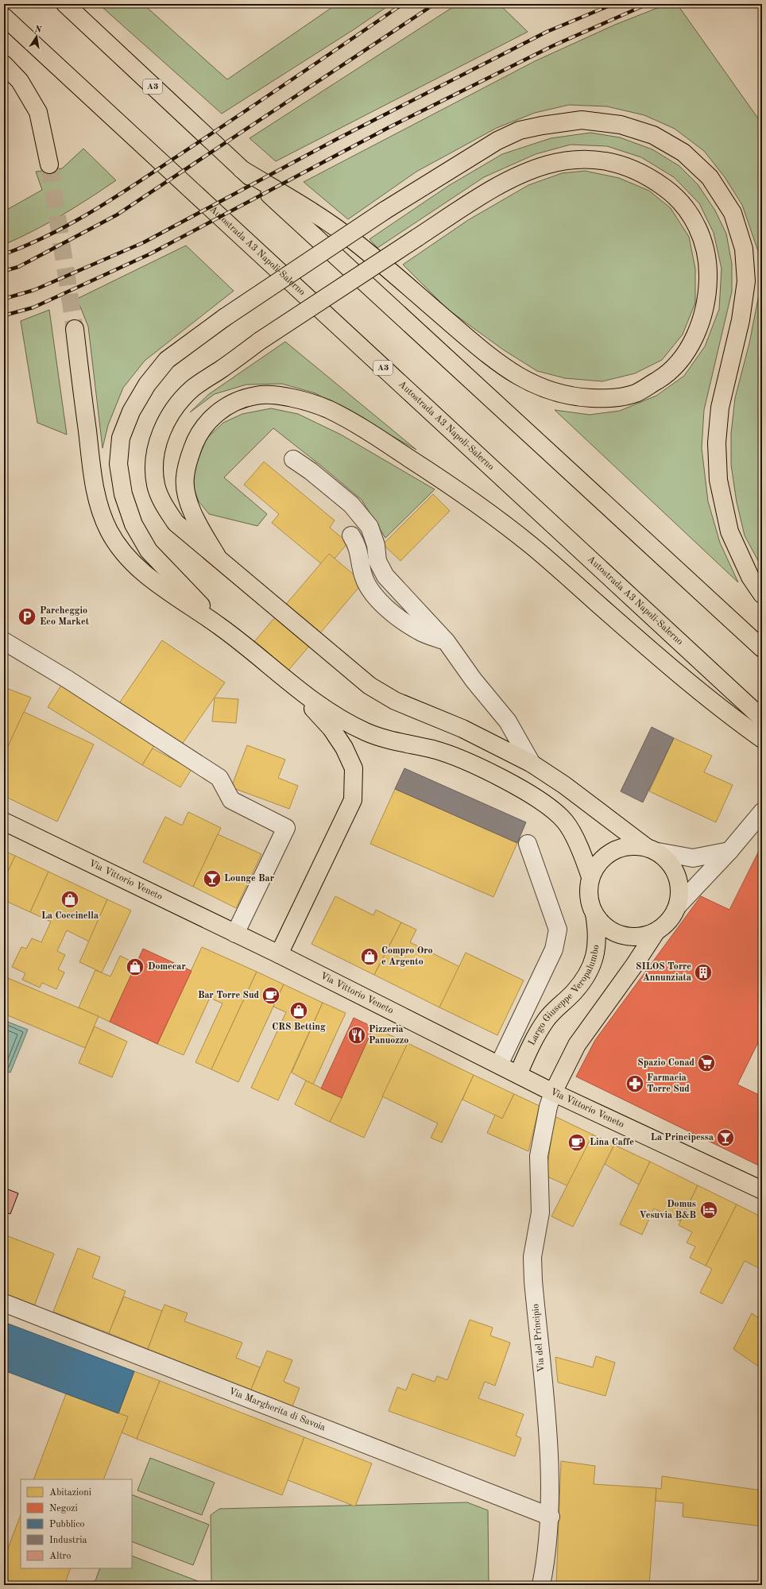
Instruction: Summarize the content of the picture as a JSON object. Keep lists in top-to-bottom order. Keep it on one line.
{"streets":{"main road":["A3","Autostrada A3 Napoli-Salerno","Via Vittorio Veneto","Largo Giuseppe Veropalumbo"],"street":["Via del Principio","Via Margherita di Savoia"]},"crossings":[["Via Vittorio Veneto","Largo Giuseppe Veropalumbo"],["Via Vittorio Veneto","Via del Principio"],["Largo Giuseppe Veropalumbo","Via del Principio"],["Via del Principio","Via Margherita di Savoia"]],"places":{"parking":["Parcheggio Eco Market"],"bar":["Lounge Bar","La Principessa"],"shop":["La Coccinella","Compro Oro e Argento","Domecar","CRS Betting"],"building":["SILOS Torre Annunziata"],"cafe":["Bar Torre Sud","Lina Caffe"],"restaurant":["Pizzeria Panuozzo"],"supermarket":["Spazio Conad"],"pharmacy":["Farmacia Torre Sud"],"hotel":["Domus Vesuvia B&B"]},"legend":["Abitazioni","Negozi","Pubblico","Industria","Altro"],"north":"top"}
